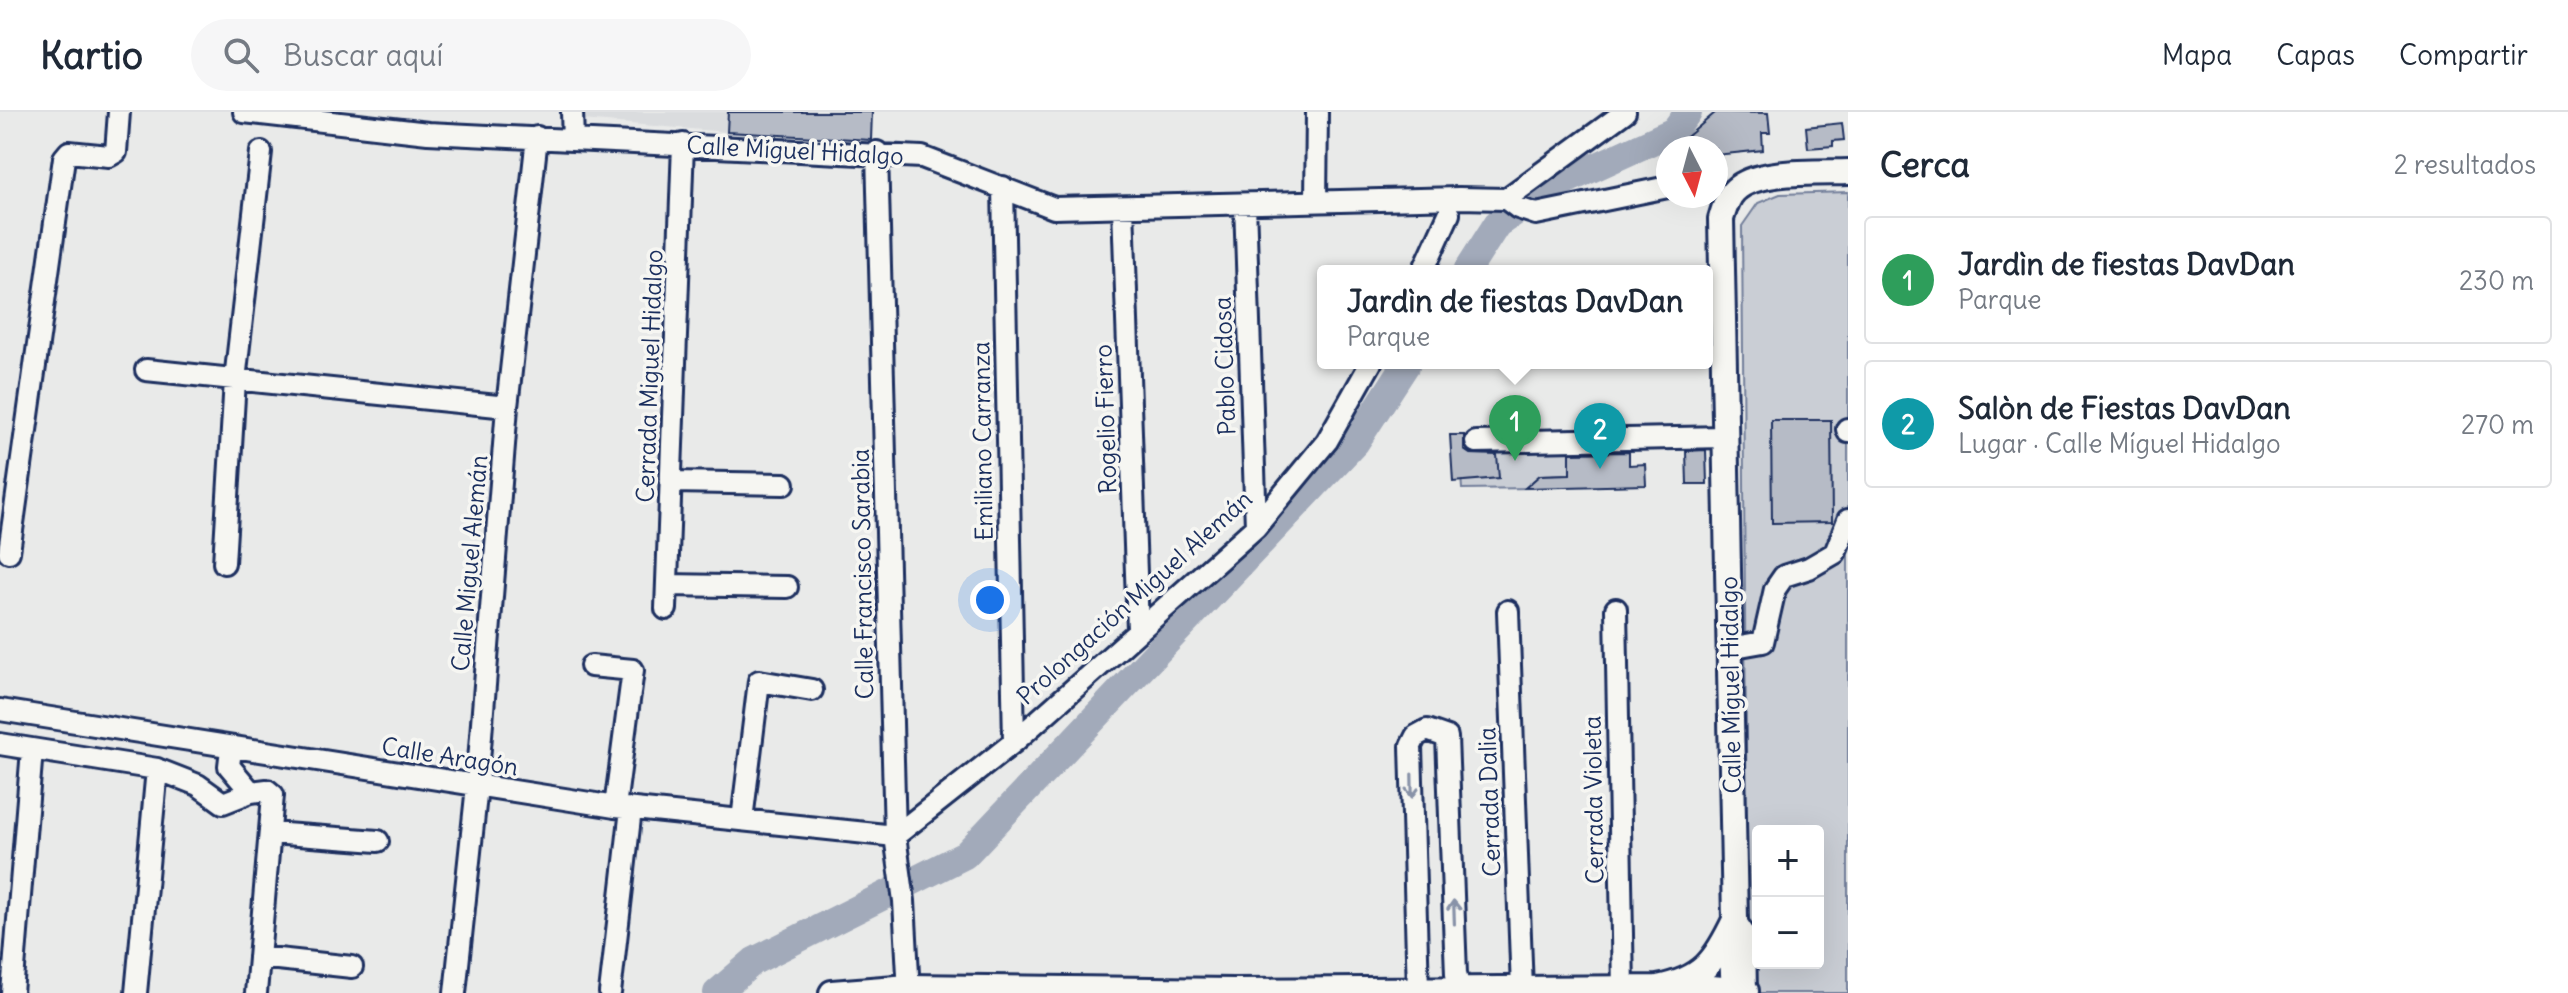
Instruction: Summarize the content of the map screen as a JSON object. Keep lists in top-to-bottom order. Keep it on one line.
{"streets":{"main road":["Calle Míguel Hidalgo"],"street":["Pablo Cidosa","Cerrada Miguel Hidalgo","Rogelio Fierro","Emiliano Carranza","Calle Miguel Alemán","Calle Francisco Sarabia","Prolongación Miguel Alemán","Calle Aragón","Cerrada Violeta","Cerrada Dalia"]},"crossings":[["Calle Míguel Hidalgo","Pablo Cidosa"],["Calle Míguel Hidalgo","Cerrada Miguel Hidalgo"],["Calle Míguel Hidalgo","Rogelio Fierro"],["Calle Míguel Hidalgo","Emiliano Carranza"],["Calle Míguel Hidalgo","Calle Miguel Alemán"],["Calle Míguel Hidalgo","Calle Francisco Sarabia"],["Pablo Cidosa","Prolongación Miguel Alemán"],["Rogelio Fierro","Prolongación Miguel Alemán"],["Emiliano Carranza","Prolongación Miguel Alemán"],["Calle Miguel Alemán","Calle Aragón"],["Calle Francisco Sarabia","Prolongación Miguel Alemán"],["Calle Francisco Sarabia","Calle Aragón"],["Prolongación Miguel Alemán","Calle Aragón"]],"north":"bottom","page":{"header":"Kartio","search":"Buscar aquí","nav":["Mapa","Capas","Compartir"],"heading":["Cerca","2 resultados"],"list":[{"mark":"1","name":"Jardìn de fiestas DavDan","note":"Parque","value":"230 m"},{"mark":"2","name":"Salòn de Fiestas DavDan","note":"Lugar · Calle Míguel Hidalgo","value":"270 m"}],"popup":["Jardìn de fiestas DavDan","Parque"],"pins":["1","2"],"map_buttons":["+","−"]}}
